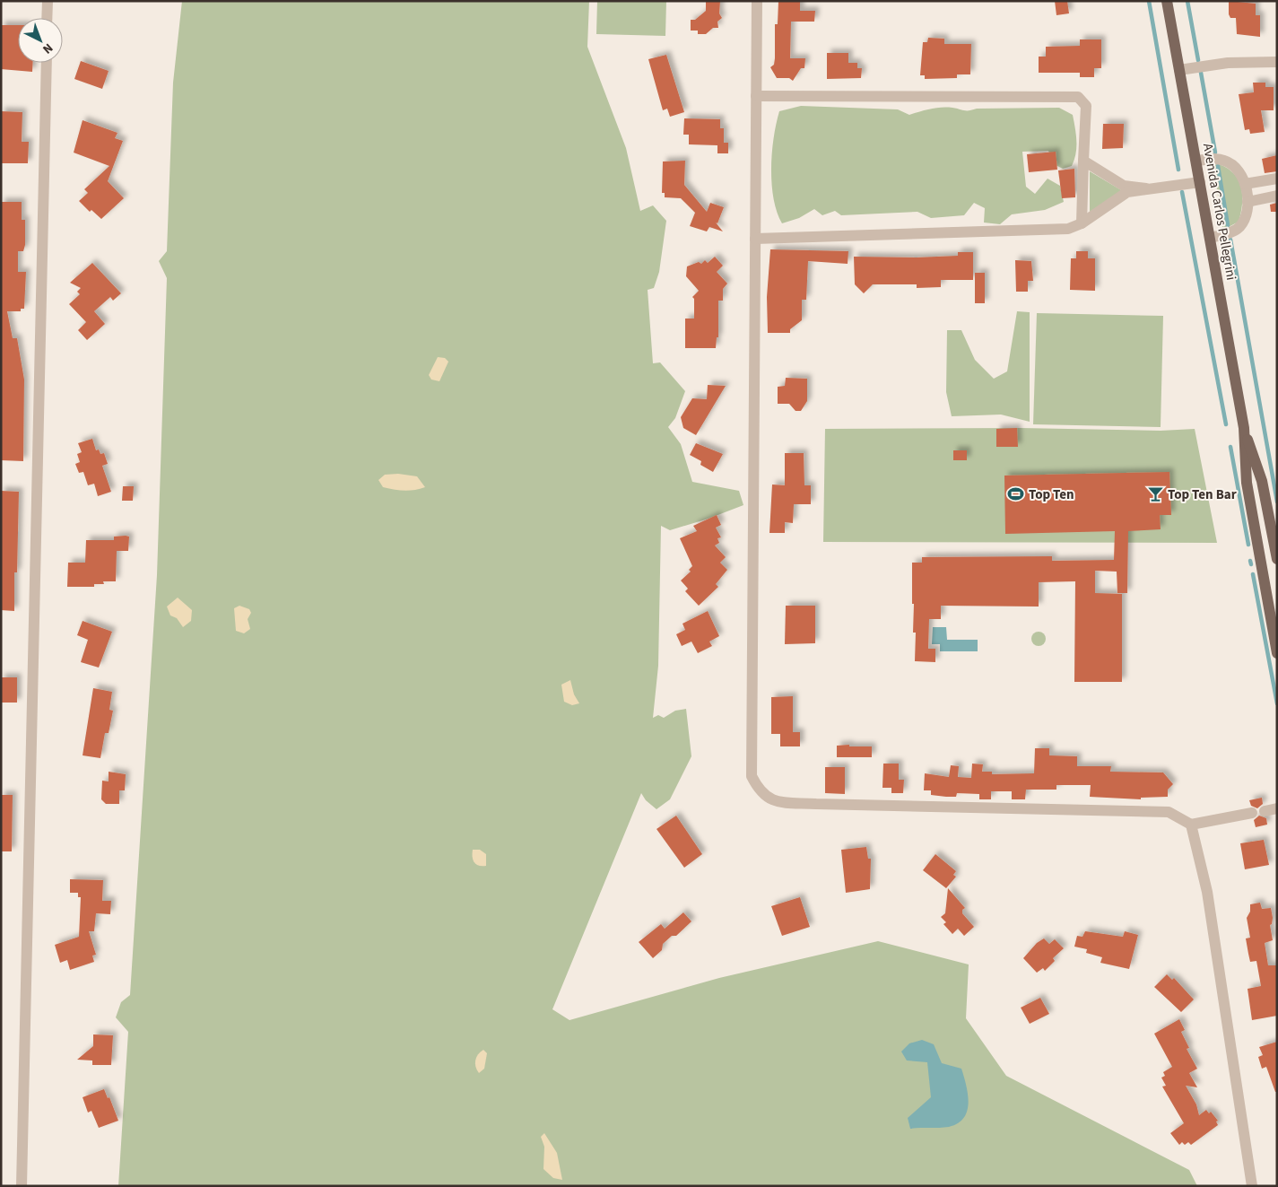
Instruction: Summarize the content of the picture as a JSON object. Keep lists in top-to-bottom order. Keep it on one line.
{"streets":{"main road":["Avenida Carlos Pellegrini"]},"places":{"sports":["Top Ten"],"bar":["Top Ten Bar"]},"north":"bottom right"}
